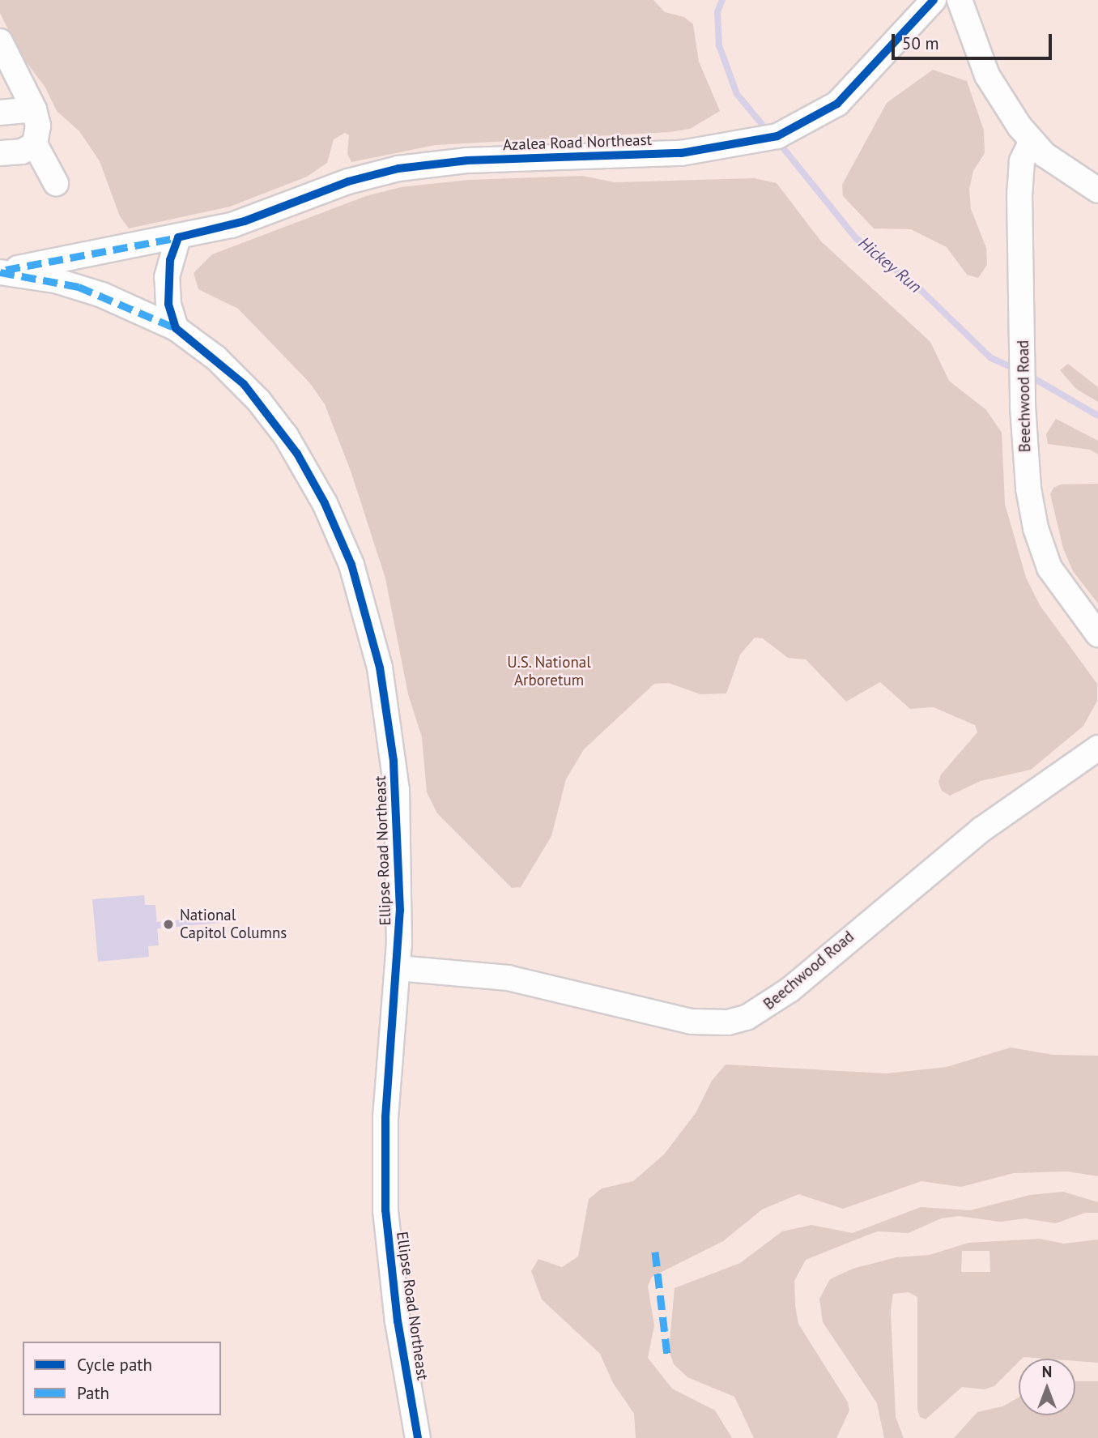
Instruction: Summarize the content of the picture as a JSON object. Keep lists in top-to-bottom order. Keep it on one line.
{"streets":{"street":["Azalea Road Northeast","Beechwood Road","Ellipse Road Northeast"]},"crossings":[["Azalea Road Northeast","Ellipse Road Northeast"],["Beechwood Road","Ellipse Road Northeast"]],"water":["Hickey Run"],"parks":["U.S. National Arboretum"],"places":["National Capitol Columns"],"legend":["Cycle path","Path"],"scale_bar":"50 m","north":"top"}
